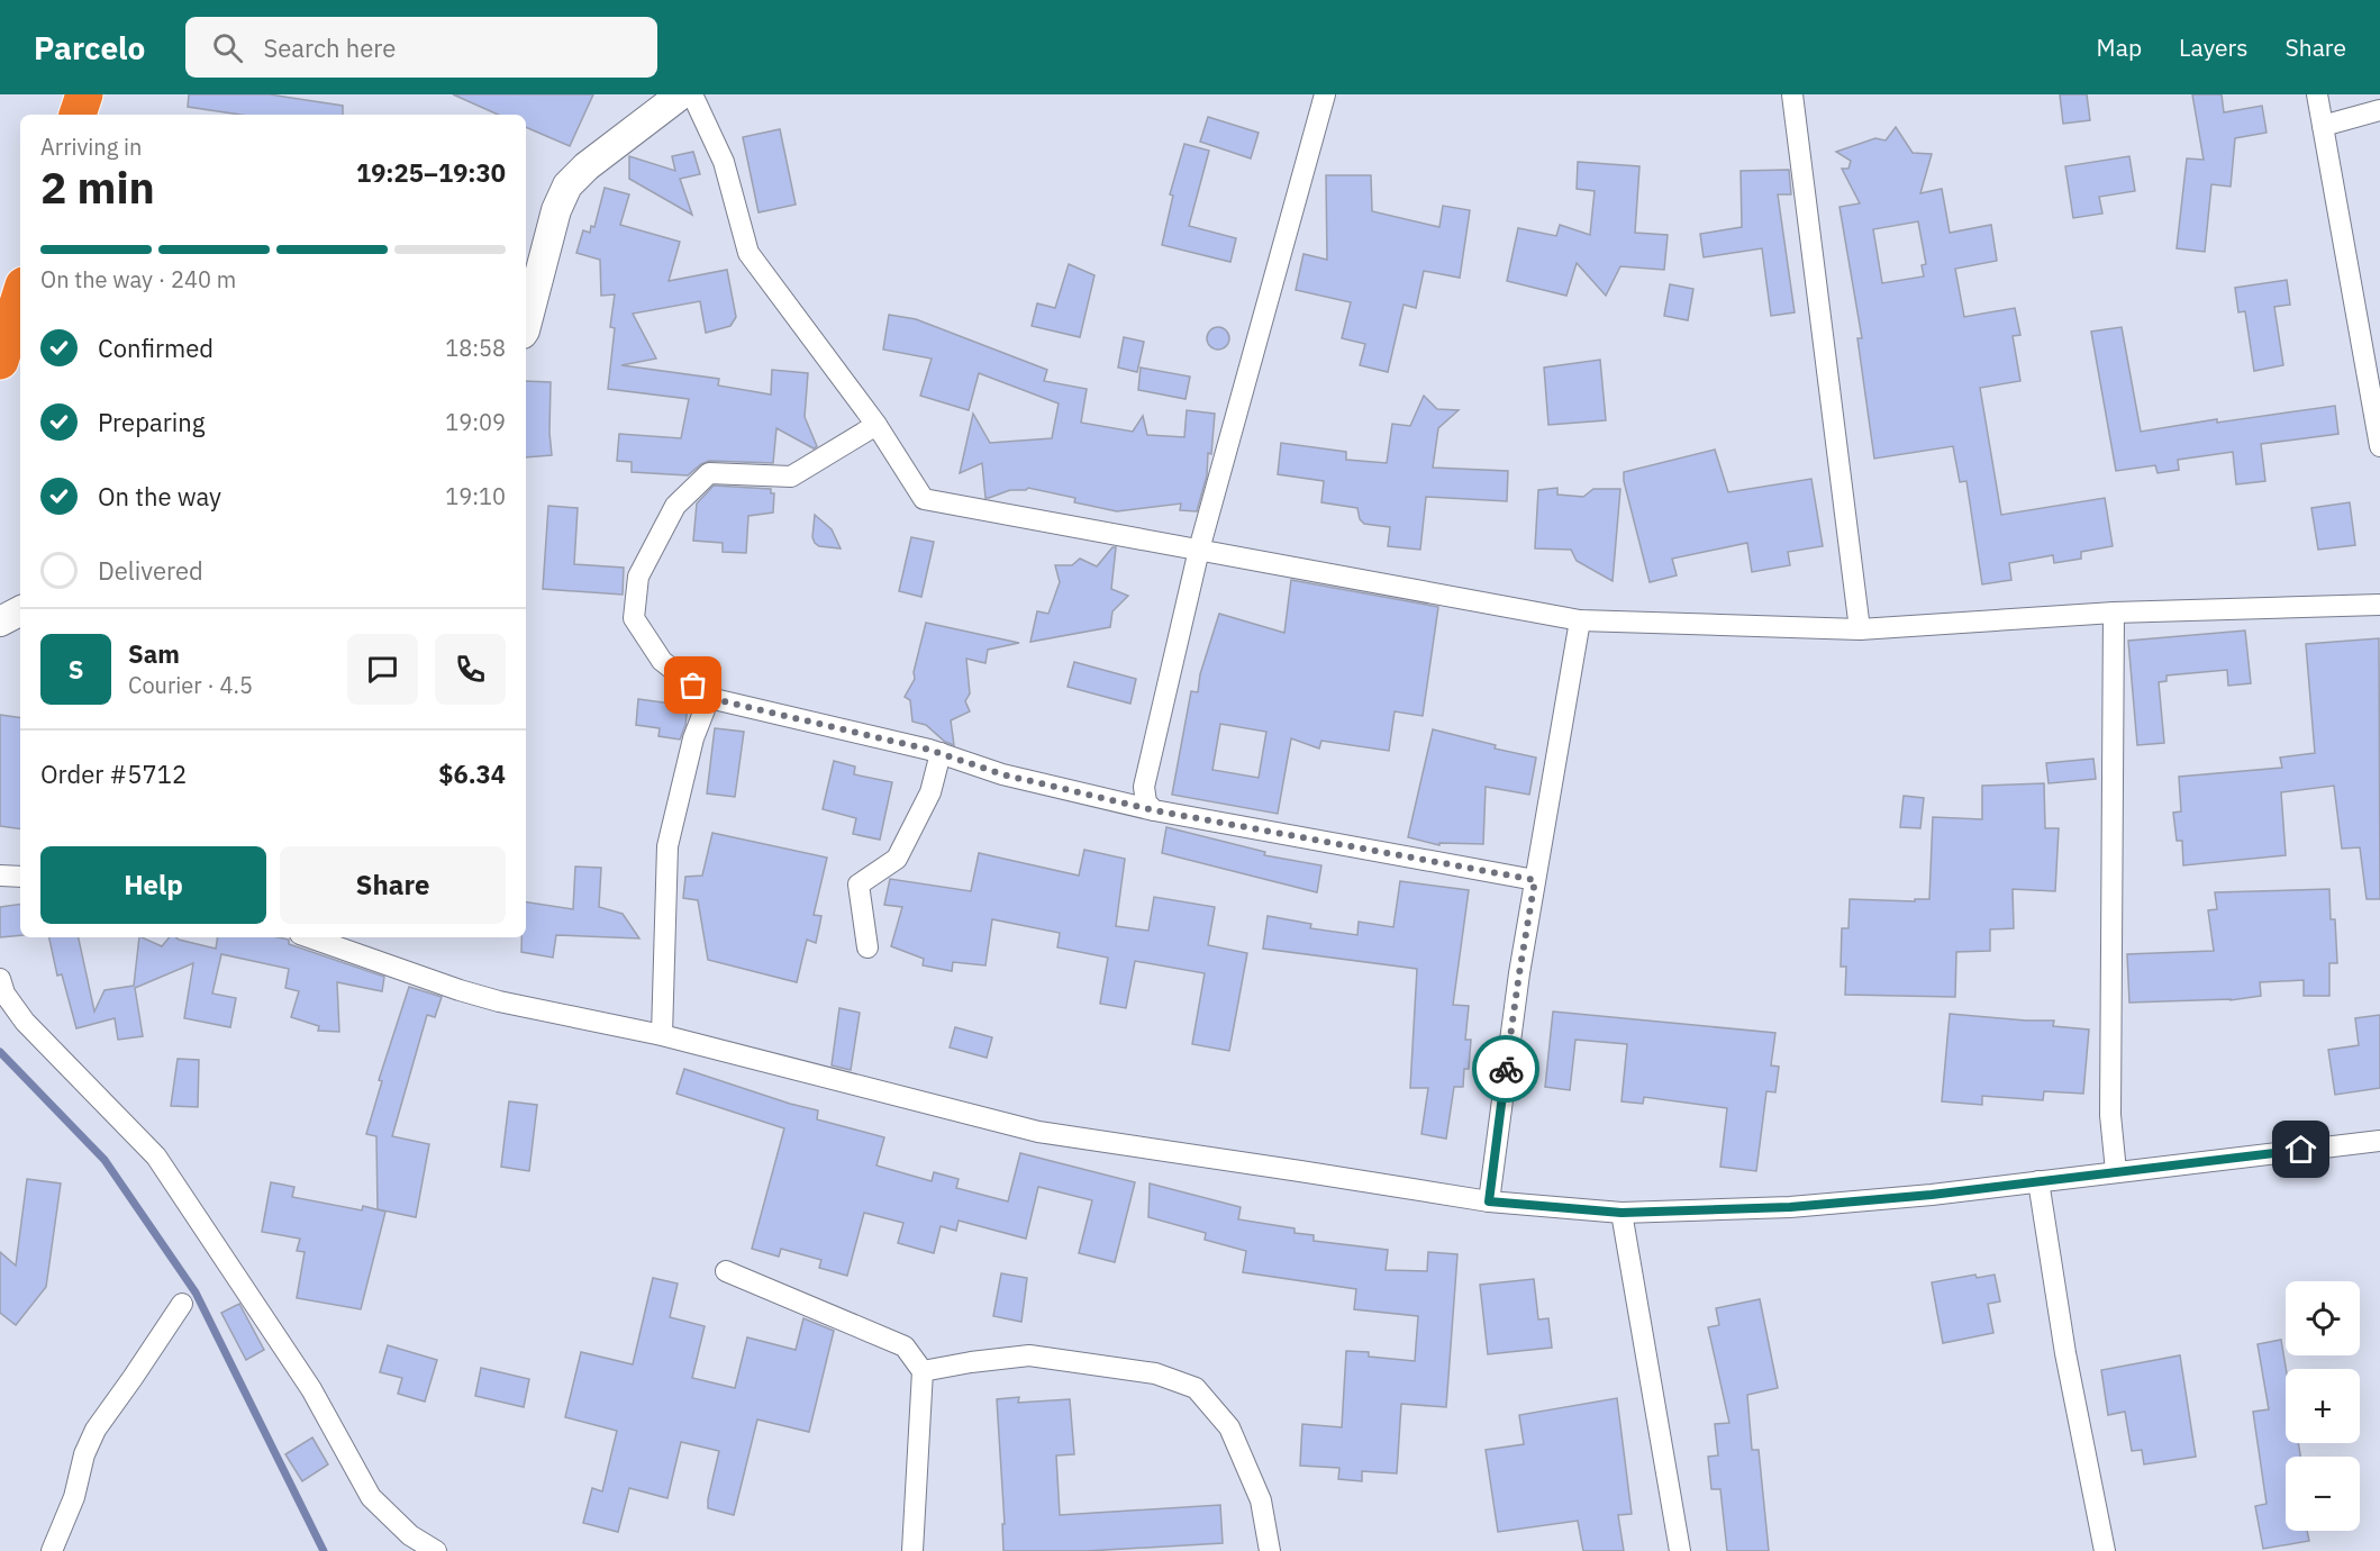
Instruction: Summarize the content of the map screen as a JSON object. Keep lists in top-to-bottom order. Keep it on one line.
{"page":{"header":"Parcelo","search":"Search here","nav":["Map","Layers","Share"],"heading":["2 min","Arriving in","19:25–19:30"],"panel":["Sam","Courier · 4.5","Order #5712","$6.34"],"bar":"On the way · 240 m","list":[["Confirmed","18:58"],["Preparing","19:09"],["On the way","19:10"],"Delivered"],"round":"S","buttons":["Help","Share"],"map_buttons":["+","−"]}}
